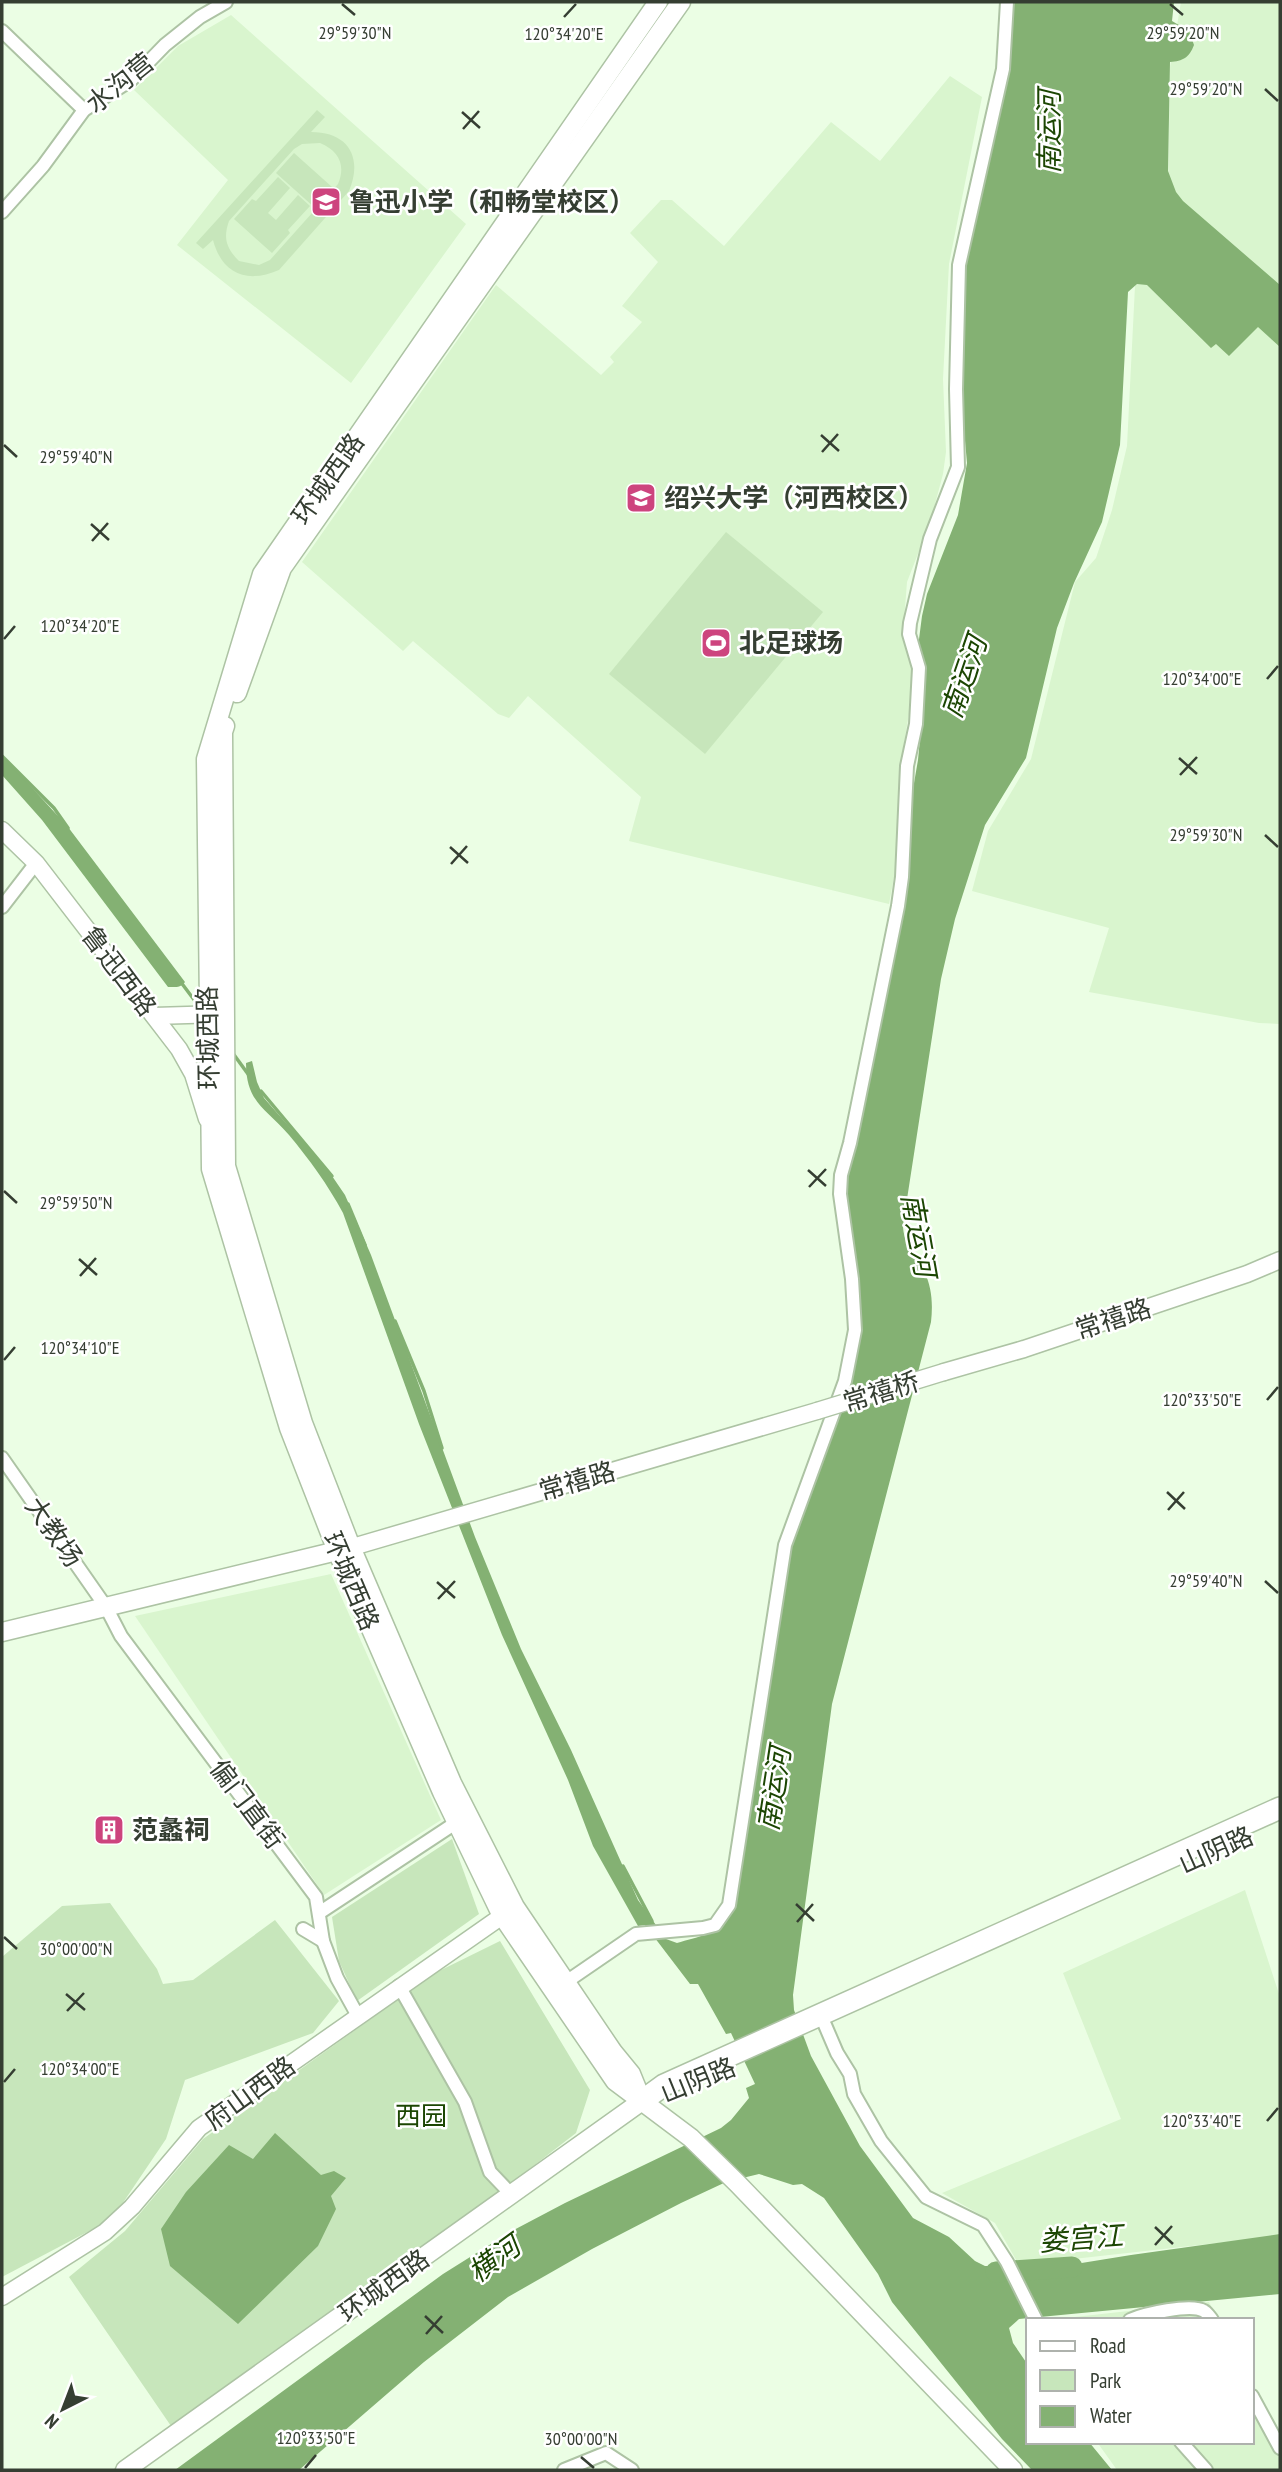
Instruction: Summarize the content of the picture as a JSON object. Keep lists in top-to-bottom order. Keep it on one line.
{"streets":{"main road":["环城西路","山阴路"],"street":["水沟营","鲁迅西路","常禧路","常禧桥","大教场","偏门直街","府山西路"]},"crossings":[["环城西路","鲁迅西路"],["环城西路","常禧路"],["环城西路","山阴路"],["环城西路","府山西路"],["常禧路","常禧桥"],["大教场","偏门直街"],["偏门直街","府山西路"]],"water":["南运河","娄宫江","横河"],"parks":["西园"],"places":{"school or university":["鲁迅小学（和畅堂校区）","绍兴大学（河西校区）"],"sports":["北足球场"],"building":["范蠡祠"]},"legend":["Road","Park","Water"],"north":"bottom left","coordinates":["29°59'30\"N","29°59'20\"N","120°34'20\"E","29°59'40\"N","120°34'00\"E","29°59'50\"N","120°34'10\"E","120°33'50\"E","30°00'00\"N","120°33'40\"E"]}
